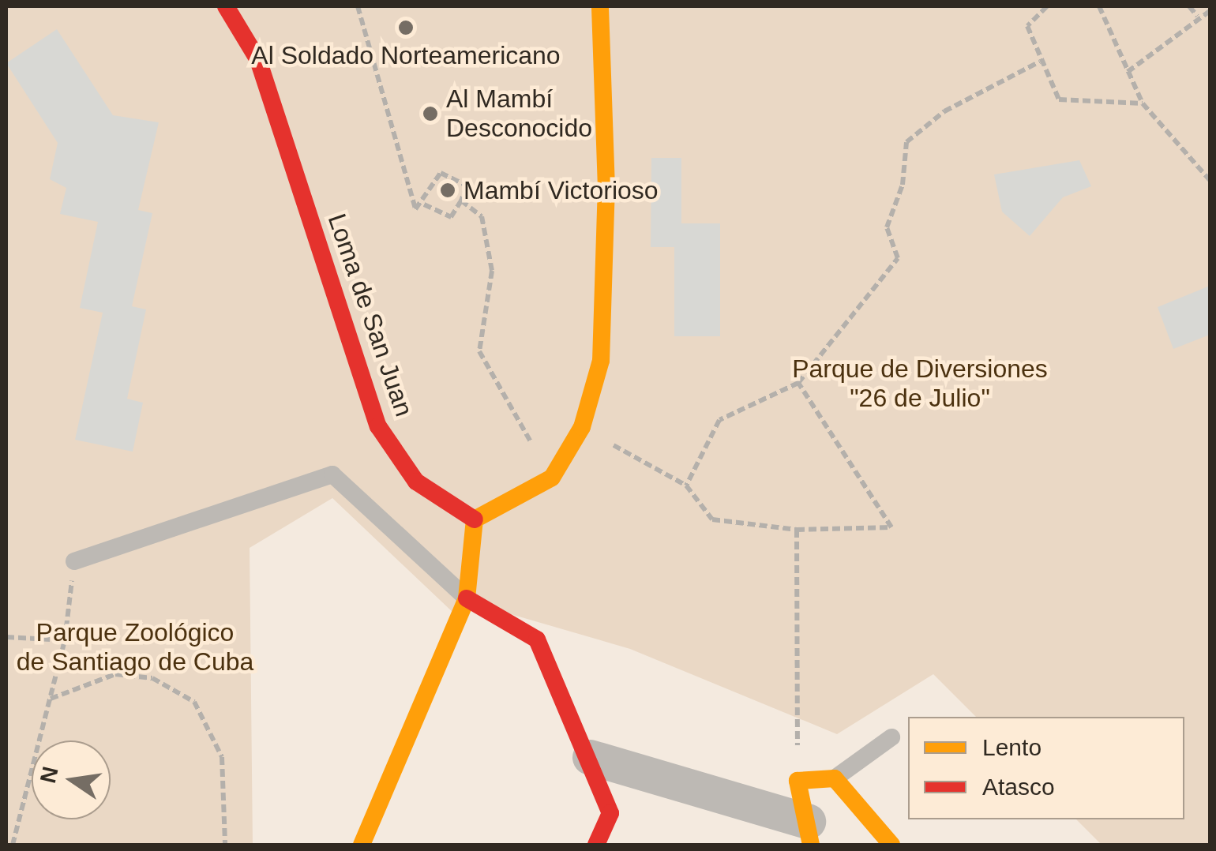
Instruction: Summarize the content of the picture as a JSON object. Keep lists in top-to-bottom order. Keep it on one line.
{"streets":{"street":["Loma de San Juan"]},"parks":["Parque de Diversiones \"26 de Julio\"","Parque Zoológico de Santiago de Cuba"],"places":["Al Soldado Norteamericano","Al Mambí Desconocido","Mambí Victorioso"],"legend":["Lento","Atasco"],"north":"left"}
